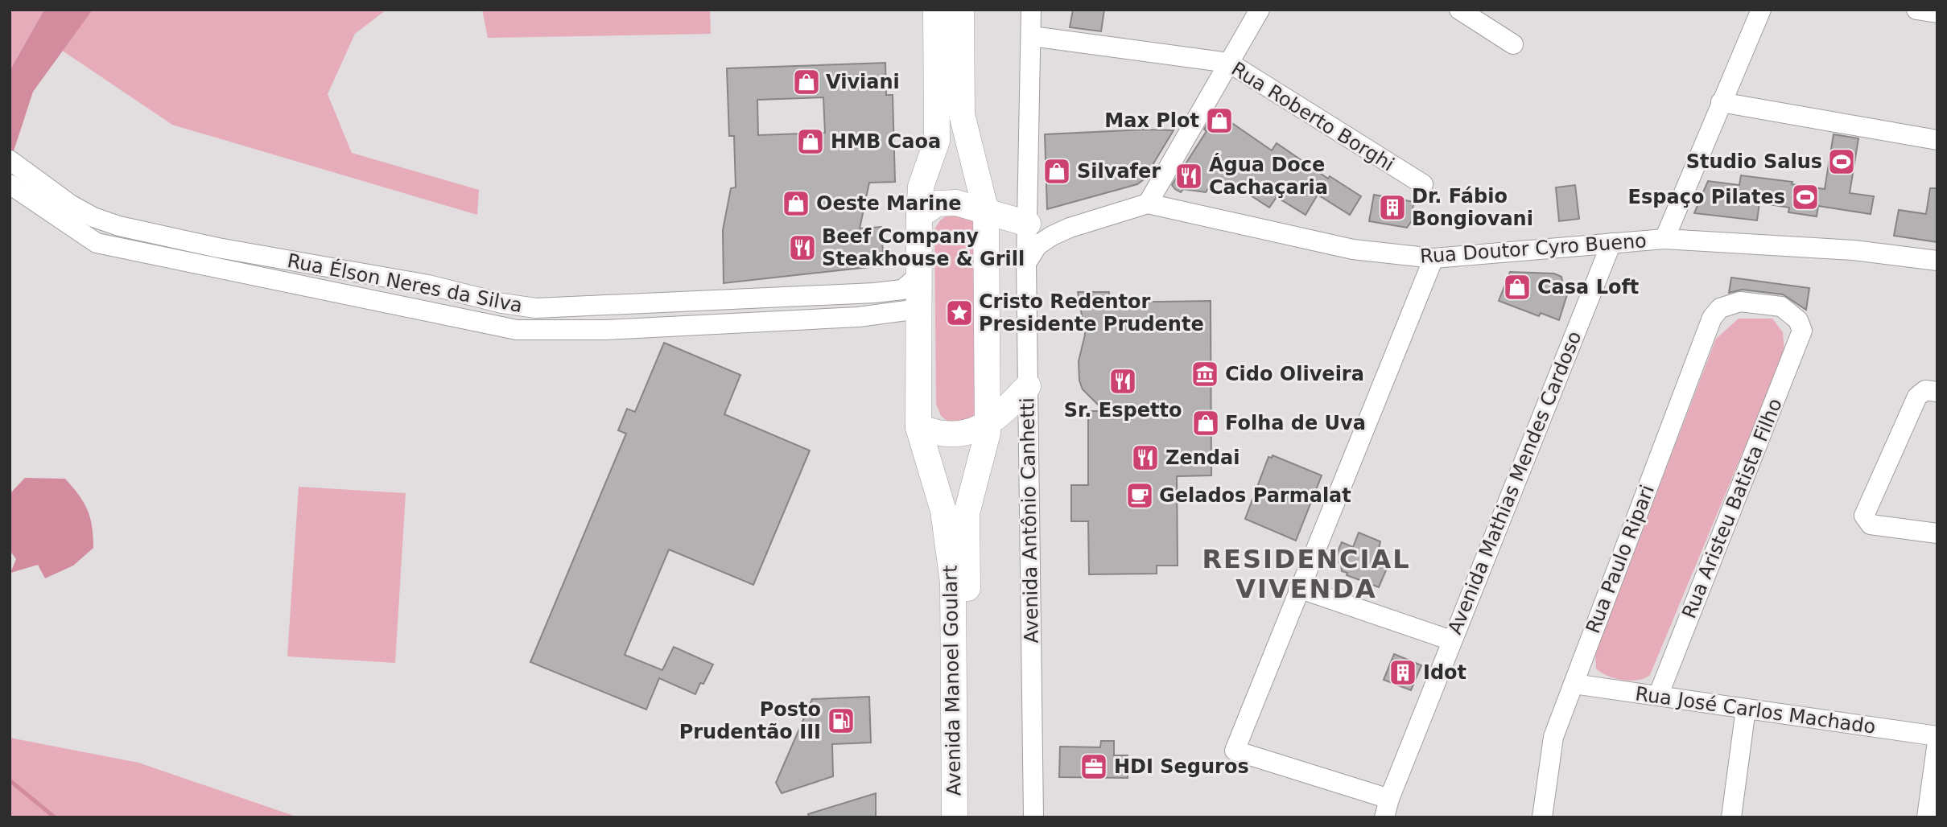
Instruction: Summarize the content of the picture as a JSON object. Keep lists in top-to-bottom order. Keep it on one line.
{"streets":{"main road":["Avenida Manoel Goulart"],"street":["Rua Roberto Borghi","Rua Doutor Cyro Bueno","Rua Élson Neres da Silva","Avenida Mathias Mendes Cardoso","Rua Aristeu Batista Filho","Avenida Antônio Canhetti","Rua Paulo Ripari","Rua José Carlos Machado"]},"crossings":[["Rua Roberto Borghi","Avenida Antônio Canhetti"],["Rua Doutor Cyro Bueno","Avenida Mathias Mendes Cardoso"],["Rua Doutor Cyro Bueno","Avenida Antônio Canhetti"],["Rua Élson Neres da Silva","Avenida Manoel Goulart"],["Rua Aristeu Batista Filho","Rua Paulo Ripari"],["Rua Aristeu Batista Filho","Rua José Carlos Machado"],["Rua Paulo Ripari","Rua José Carlos Machado"]],"districts":["RESIDENCIAL VIVENDA"],"places":{"shop":["Viviani","Max Plot","HMB Caoa","Silvafer","Oeste Marine","Casa Loft","Folha de Uva"],"sports":["Studio Salus","Espaço Pilates"],"restaurant":["Água Doce Cachaçaria","Beef Company Steakhouse & Grill","Sr. Espetto","Zendai"],"building":["Dr. Fábio Bongiovani","Idot"],"place":["Cristo Redentor Presidente Prudente"],"museum":["Cido Oliveira"],"cafe":["Gelados Parmalat"],"fuel station":["Posto Prudentão III"],"office":["HDI Seguros"]}}
